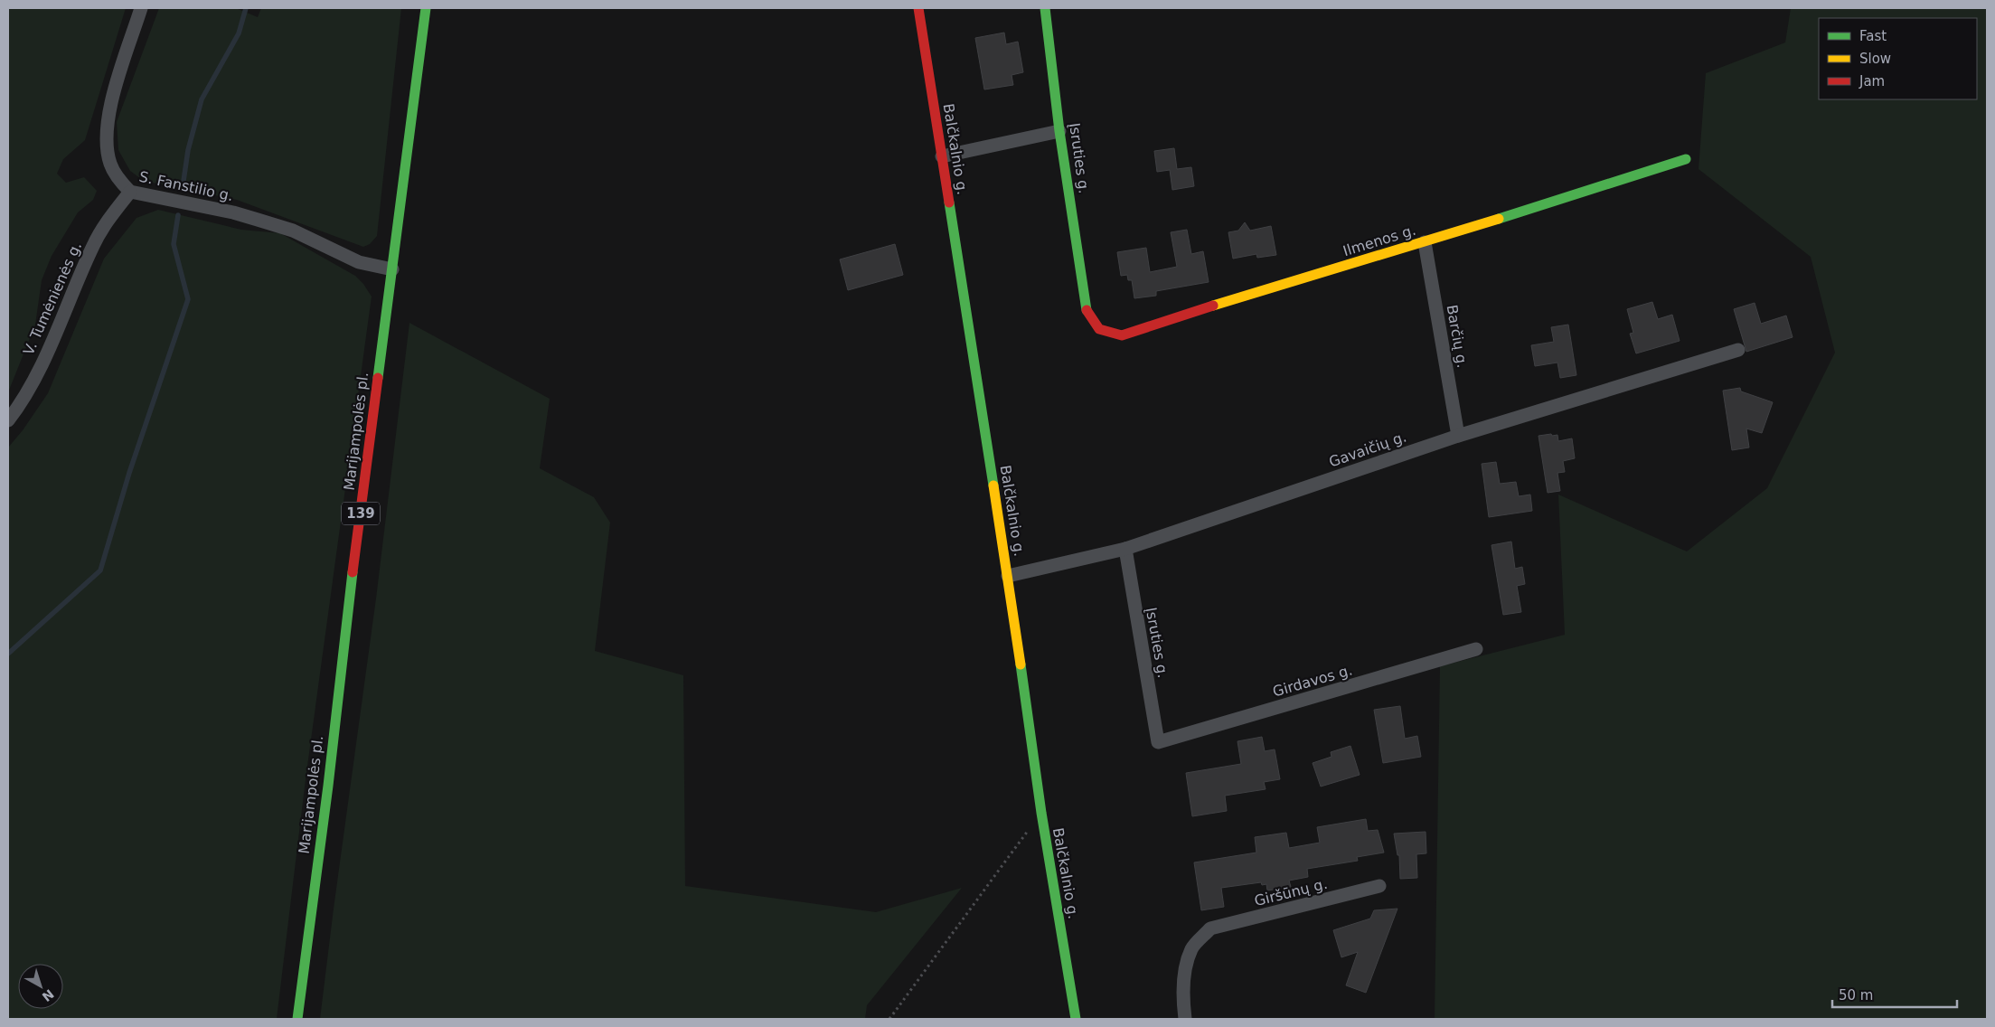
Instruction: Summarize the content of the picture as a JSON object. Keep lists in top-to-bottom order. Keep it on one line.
{"streets":{"street":["Balčkalnio g.","Įsruties g.","S. Fanstilio g.","Ilmenos g.","V. Tumėnienės g.","Barčių g.","Marijampolės pl.","Gavaičių g.","139","Girdavos g.","Giršūnų g."]},"crossings":[["Balčkalnio g.","Gavaičių g."],["Įsruties g.","Ilmenos g."],["Įsruties g.","Gavaičių g."],["Įsruties g.","Girdavos g."],["S. Fanstilio g.","V. Tumėnienės g."],["S. Fanstilio g.","Marijampolės pl."],["Ilmenos g.","Barčių g."],["Barčių g.","Gavaičių g."]],"legend":["Fast","Slow","Jam"],"scale_bar":"50 m","north":"bottom right"}
